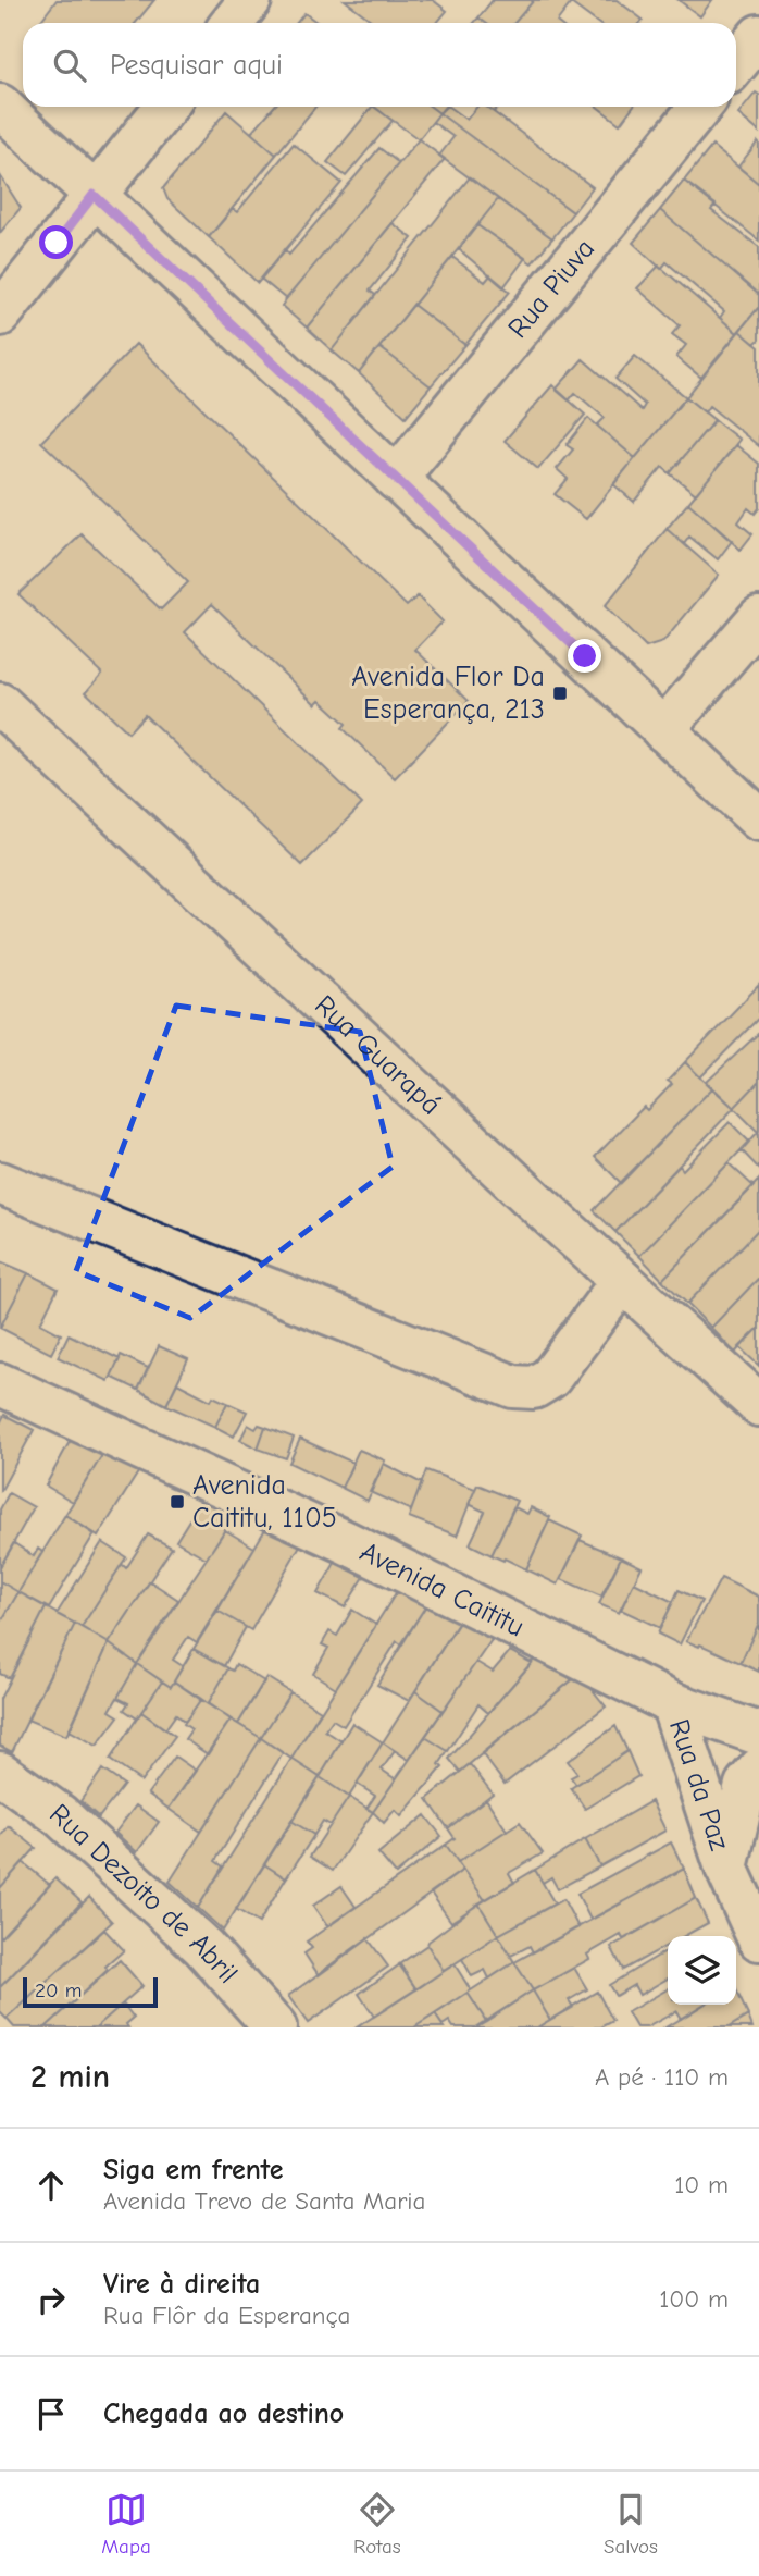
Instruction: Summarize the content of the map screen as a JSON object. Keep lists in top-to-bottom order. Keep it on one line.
{"streets":{"street":["Rua Piuva","Rua Guarapá","Avenida Caititu","Rua da Paz","Rua Dezoito de Abril"]},"crossings":[["Avenida Caititu","Rua da Paz"]],"places":{"transit":["Avenida Flor Da Esperança, 213","Avenida Caititu, 1105"]},"scale_bar":"20 m","page":{"search":"Pesquisar aqui","scale":"20 m","heading":["2 min","A pé · 110 m"],"list":[["Siga em frente","Avenida Trevo de Santa Maria","10 m"],["Vire à direita","Rua Flôr da Esperança","100 m"],"Chegada ao destino"],"nav":["Mapa","Rotas","Salvos"]}}
